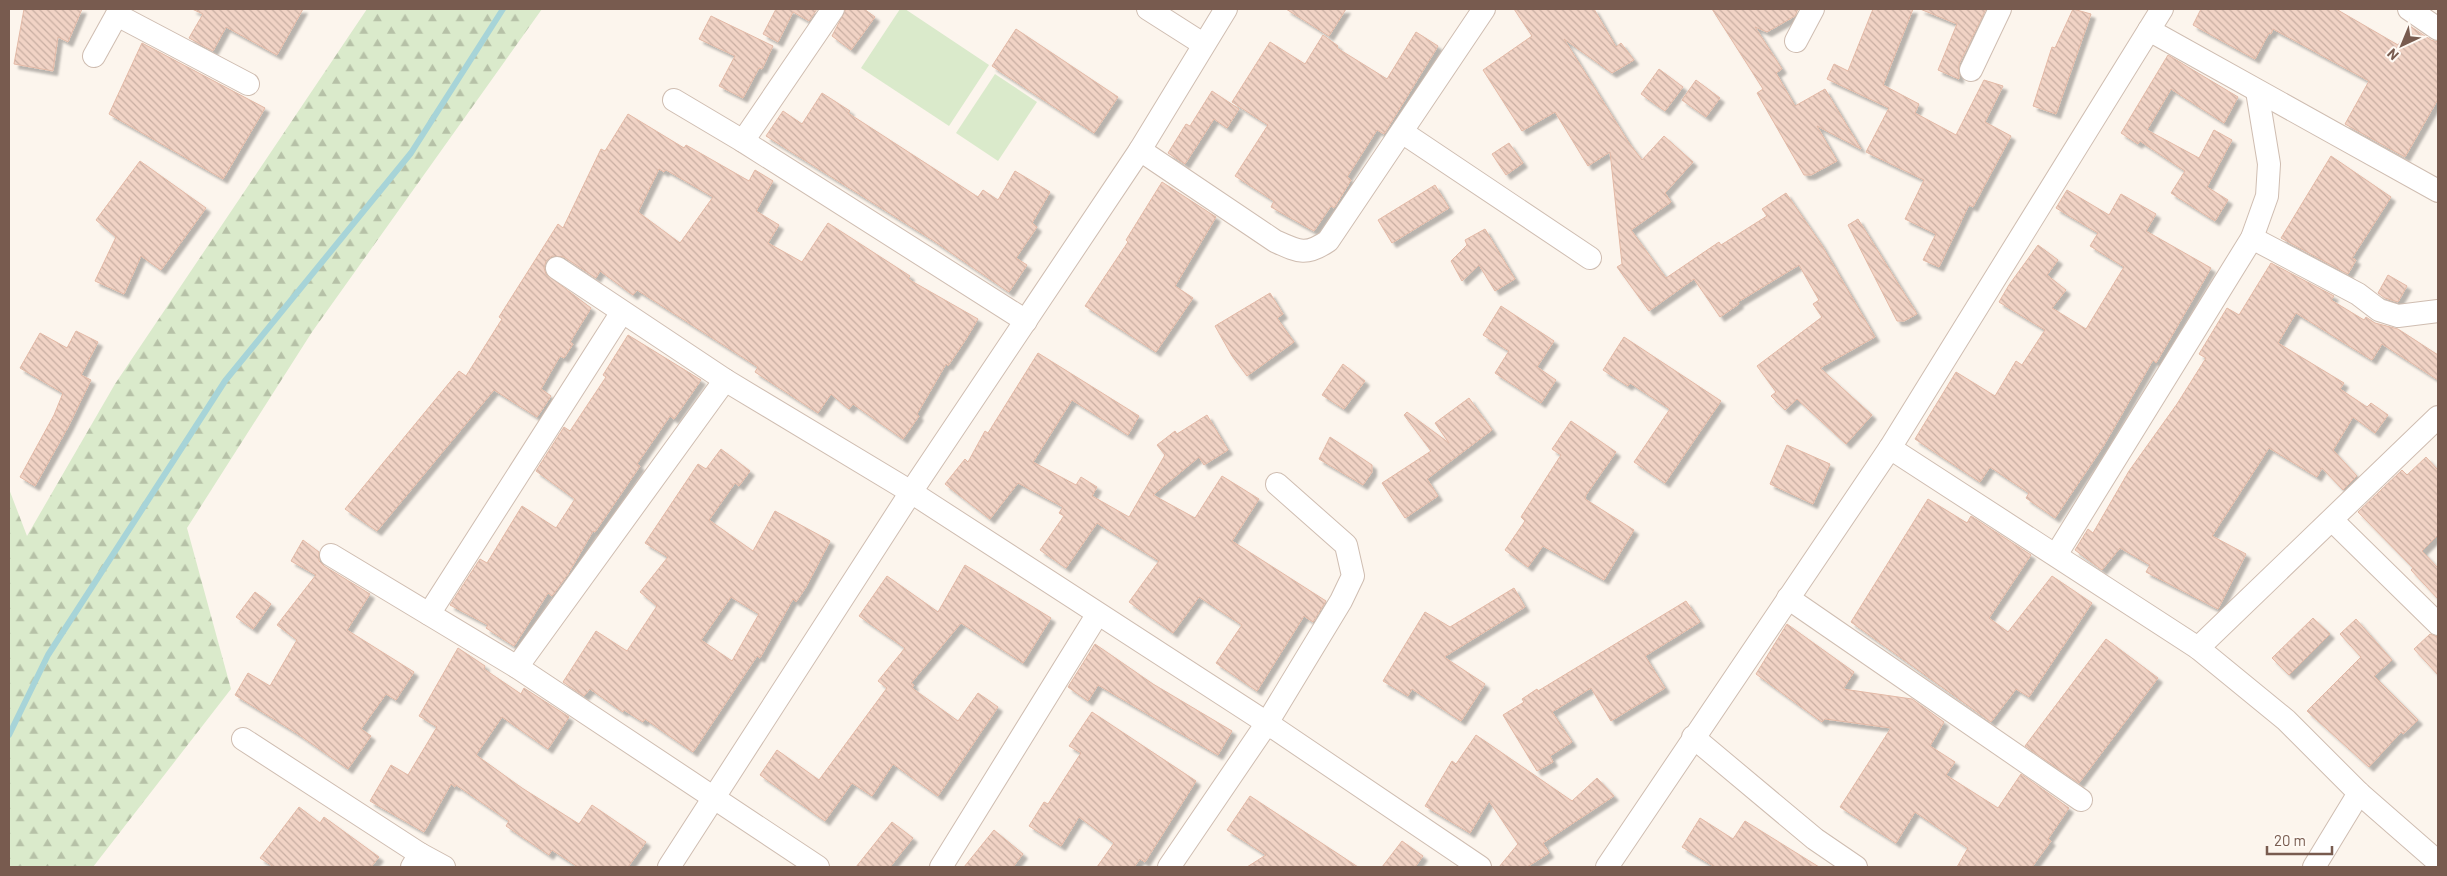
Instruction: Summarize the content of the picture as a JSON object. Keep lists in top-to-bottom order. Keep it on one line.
{"scale_bar":"20 m","north":"bottom left"}
